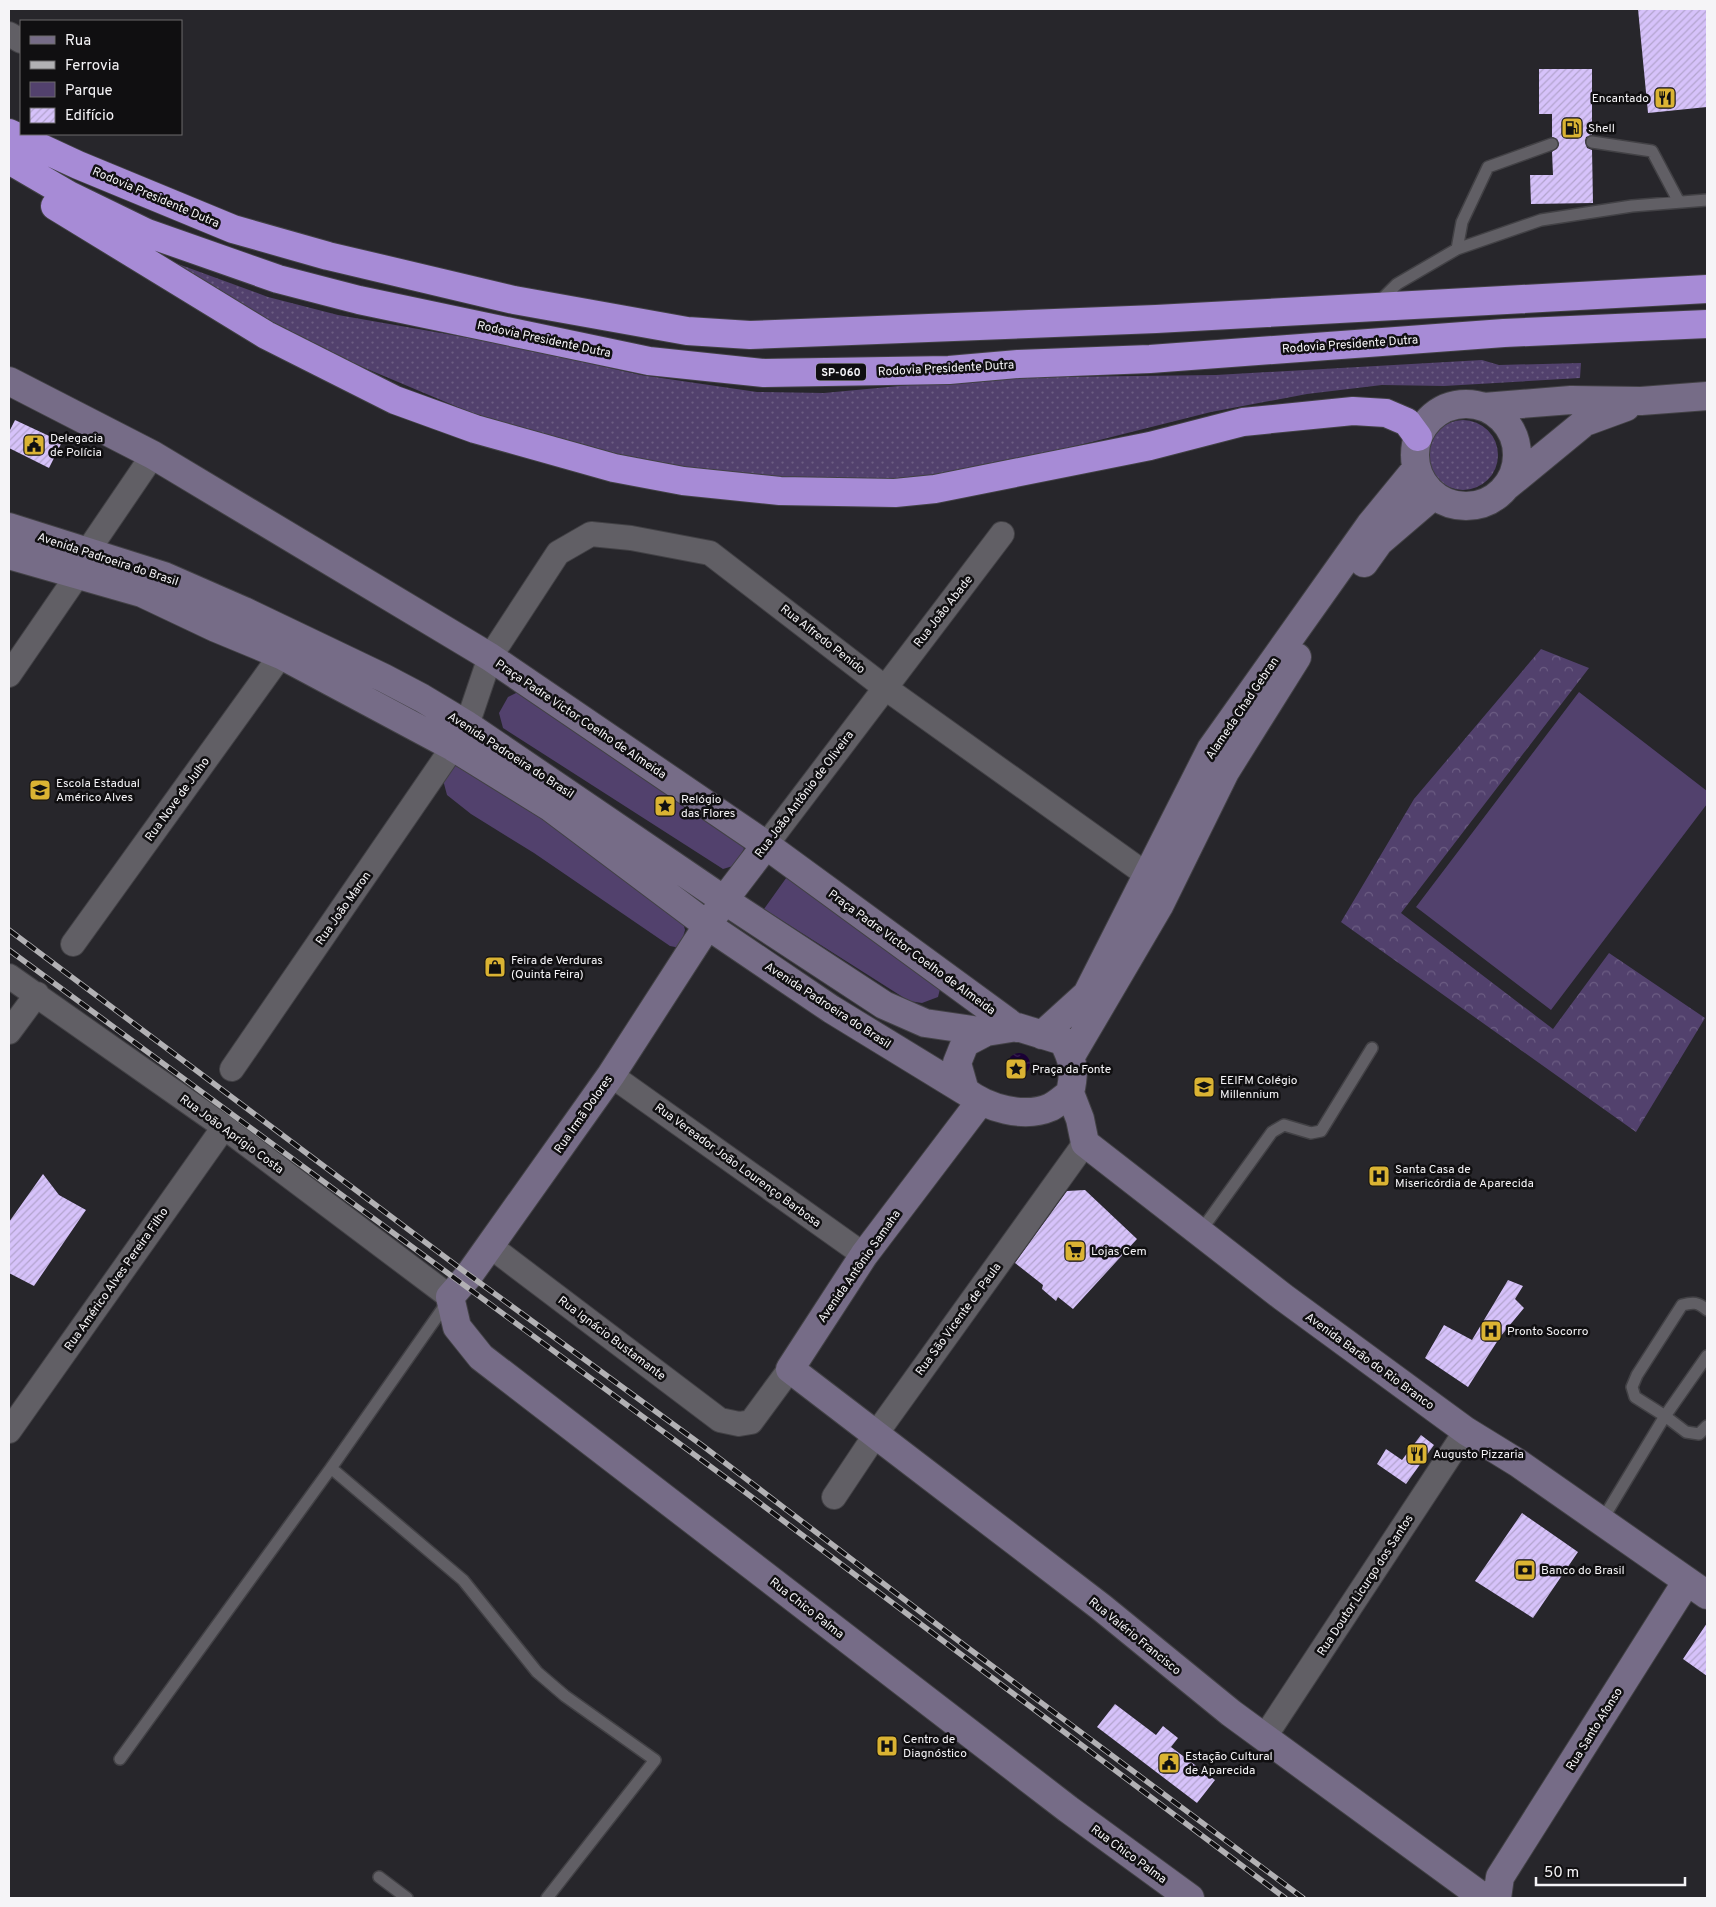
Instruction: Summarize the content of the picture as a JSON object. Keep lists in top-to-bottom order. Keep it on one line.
{"streets":{"highway":["Rodovia Presidente Dutra","SP-060"],"street":["Avenida Padroeira do Brasil","Rua João Abade","Rua Alfredo Penido","Alameda Chad Gebran","Praça Padre Victor Coelho de Almeida","Rua João Antônio de Oliveira","Rua Nove de Julho","Rua João Maron","Rua Irmã Dolores","Rua João Aprígio Costa","Rua Vereador João Lourenço Barbosa","Avenida Antônio Samaha","Rua Américo Alves Pereira Filho","Rua São Vicente de Paula","Rua Ignácio Bustamante","Avenida Barão do Rio Branco","Rua Doutor Licurgo dos Santos","Rua Chico Palma","Rua Valério Francisco","Rua Santo Afonso"]},"crossings":[["Avenida Padroeira do Brasil","Alameda Chad Gebran"],["Avenida Padroeira do Brasil","Praça Padre Victor Coelho de Almeida"],["Avenida Padroeira do Brasil","Rua João Antônio de Oliveira"],["Avenida Padroeira do Brasil","Rua Nove de Julho"],["Avenida Padroeira do Brasil","Rua João Maron"],["Avenida Padroeira do Brasil","Rua Irmã Dolores"],["Avenida Padroeira do Brasil","Avenida Antônio Samaha"],["Rua João Abade","Rua Alfredo Penido"],["Rua João Abade","Rua João Antônio de Oliveira"],["Rua Alfredo Penido","Alameda Chad Gebran"],["Rua Alfredo Penido","Praça Padre Victor Coelho de Almeida"],["Rua Alfredo Penido","Rua João Antônio de Oliveira"],["Rua Alfredo Penido","Rua João Maron"],["Alameda Chad Gebran","Praça Padre Victor Coelho de Almeida"],["Alameda Chad Gebran","Avenida Antônio Samaha"],["Praça Padre Victor Coelho de Almeida","Rua João Antônio de Oliveira"],["Praça Padre Victor Coelho de Almeida","Rua João Maron"],["Praça Padre Victor Coelho de Almeida","Avenida Antônio Samaha"],["Rua João Antônio de Oliveira","Rua Irmã Dolores"],["Rua Irmã Dolores","Rua João Aprígio Costa"],["Rua Irmã Dolores","Rua Vereador João Lourenço Barbosa"],["Rua Irmã Dolores","Rua Ignácio Bustamante"],["Rua Irmã Dolores","Rua Chico Palma"],["Rua João Aprígio Costa","Rua Américo Alves Pereira Filho"],["Rua João Aprígio Costa","Rua Chico Palma"],["Rua Vereador João Lourenço Barbosa","Avenida Antônio Samaha"],["Avenida Antônio Samaha","Rua Ignácio Bustamante"],["Avenida Antônio Samaha","Rua Valério Francisco"],["Rua São Vicente de Paula","Avenida Barão do Rio Branco"],["Rua São Vicente de Paula","Rua Valério Francisco"],["Avenida Barão do Rio Branco","Rua Doutor Licurgo dos Santos"],["Avenida Barão do Rio Branco","Rua Santo Afonso"],["Rua Doutor Licurgo dos Santos","Rua Valério Francisco"],["Rua Valério Francisco","Rua Santo Afonso"]],"places":{"restaurant":["Encantado","Augusto Pizzaria"],"fuel station":["Shell"],"public building":["Delegacia de Polícia","Estação Cultural de Aparecida"],"school or university":["Escola Estadual Américo Alves","EEIFM Colégio Millennium"],"place":["Relógio das Flores","Praça da Fonte"],"shop":["Feira de Verduras (Quinta Feira)"],"hospital":["Santa Casa de Misericórdia de Aparecida","Pronto Socorro","Centro de Diagnóstico"],"supermarket":["Lojas Cem"],"bank":["Banco do Brasil"]},"legend":["Rua","Ferrovia","Parque","Edifício"],"scale_bar":"50 m"}
